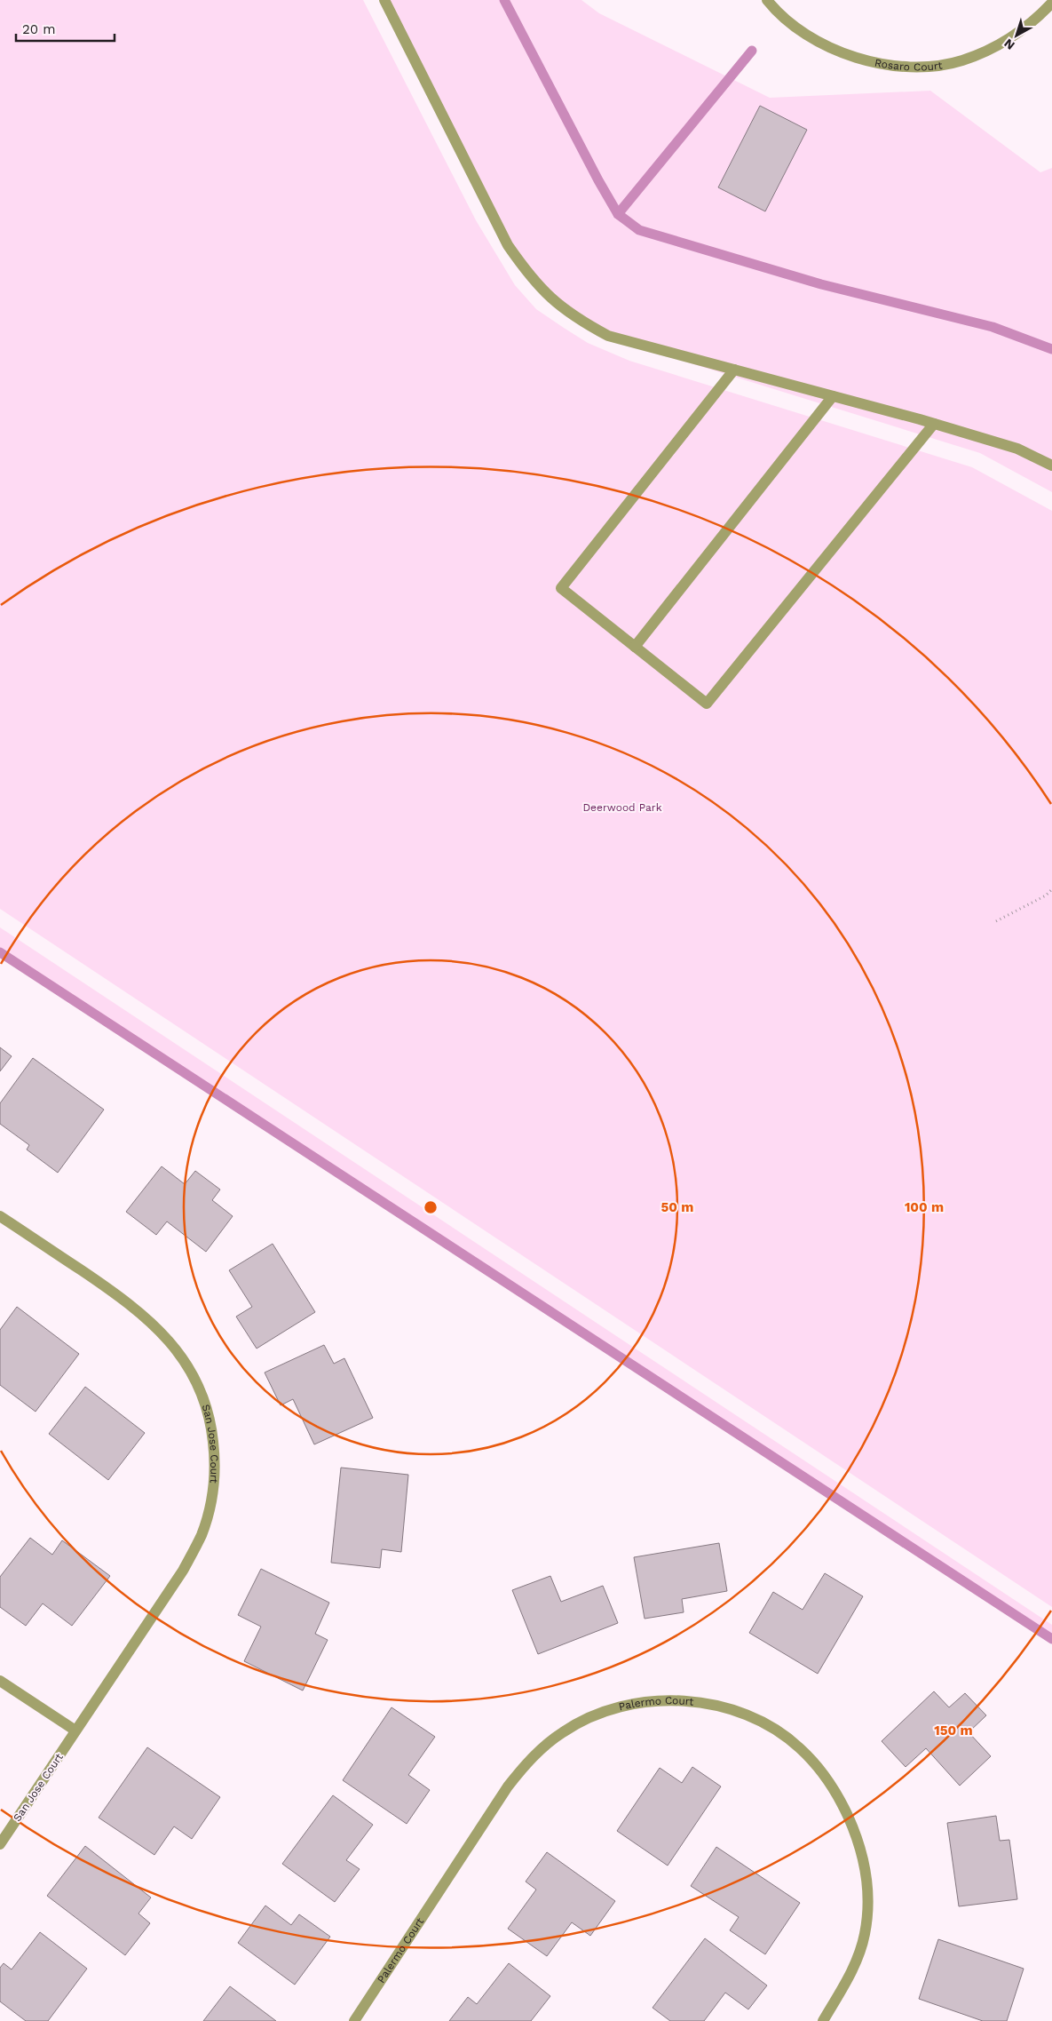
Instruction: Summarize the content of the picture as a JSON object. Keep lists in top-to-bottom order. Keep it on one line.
{"streets":{"street":["Rosaro Court","San Jose Court","Palermo Court"]},"parks":["Deerwood Park"],"scale_bar":"20 m","north":"bottom left","rings":["50 m","100 m","150 m"]}
